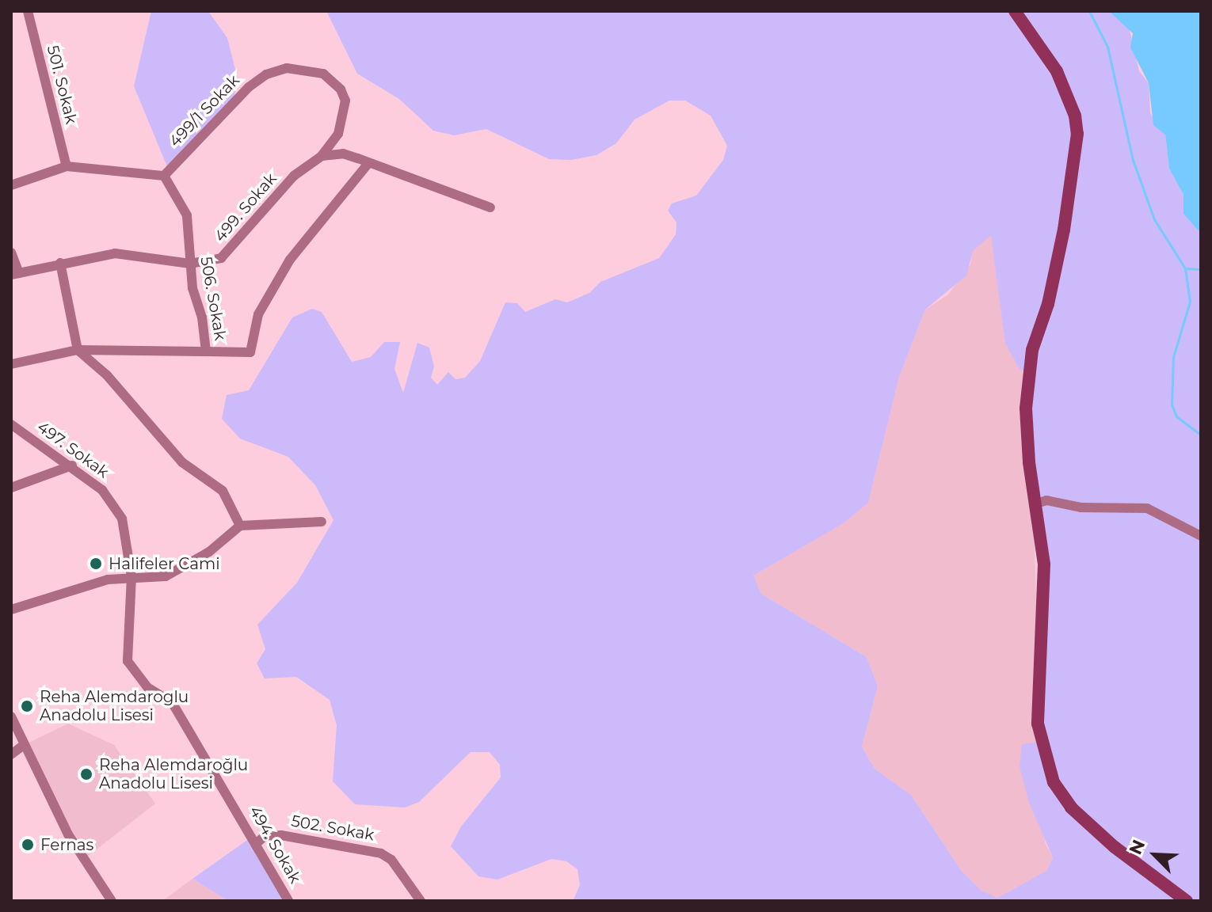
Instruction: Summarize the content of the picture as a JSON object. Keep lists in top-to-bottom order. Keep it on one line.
{"streets":{"street":["501. Sokak","499/1 Sokak","499. Sokak","506. Sokak","497. Sokak","502. Sokak","494. Sokak"]},"crossings":[["499/1 Sokak","499. Sokak"],["499/1 Sokak","506. Sokak"],["499. Sokak","506. Sokak"],["497. Sokak","494. Sokak"],["502. Sokak","494. Sokak"]],"places":["Halifeler Cami","Reha Alemdaroglu Anadolu Lisesi","Reha Alemdaroğlu Anadolu Lisesi","Fernas"],"north":"top left"}
